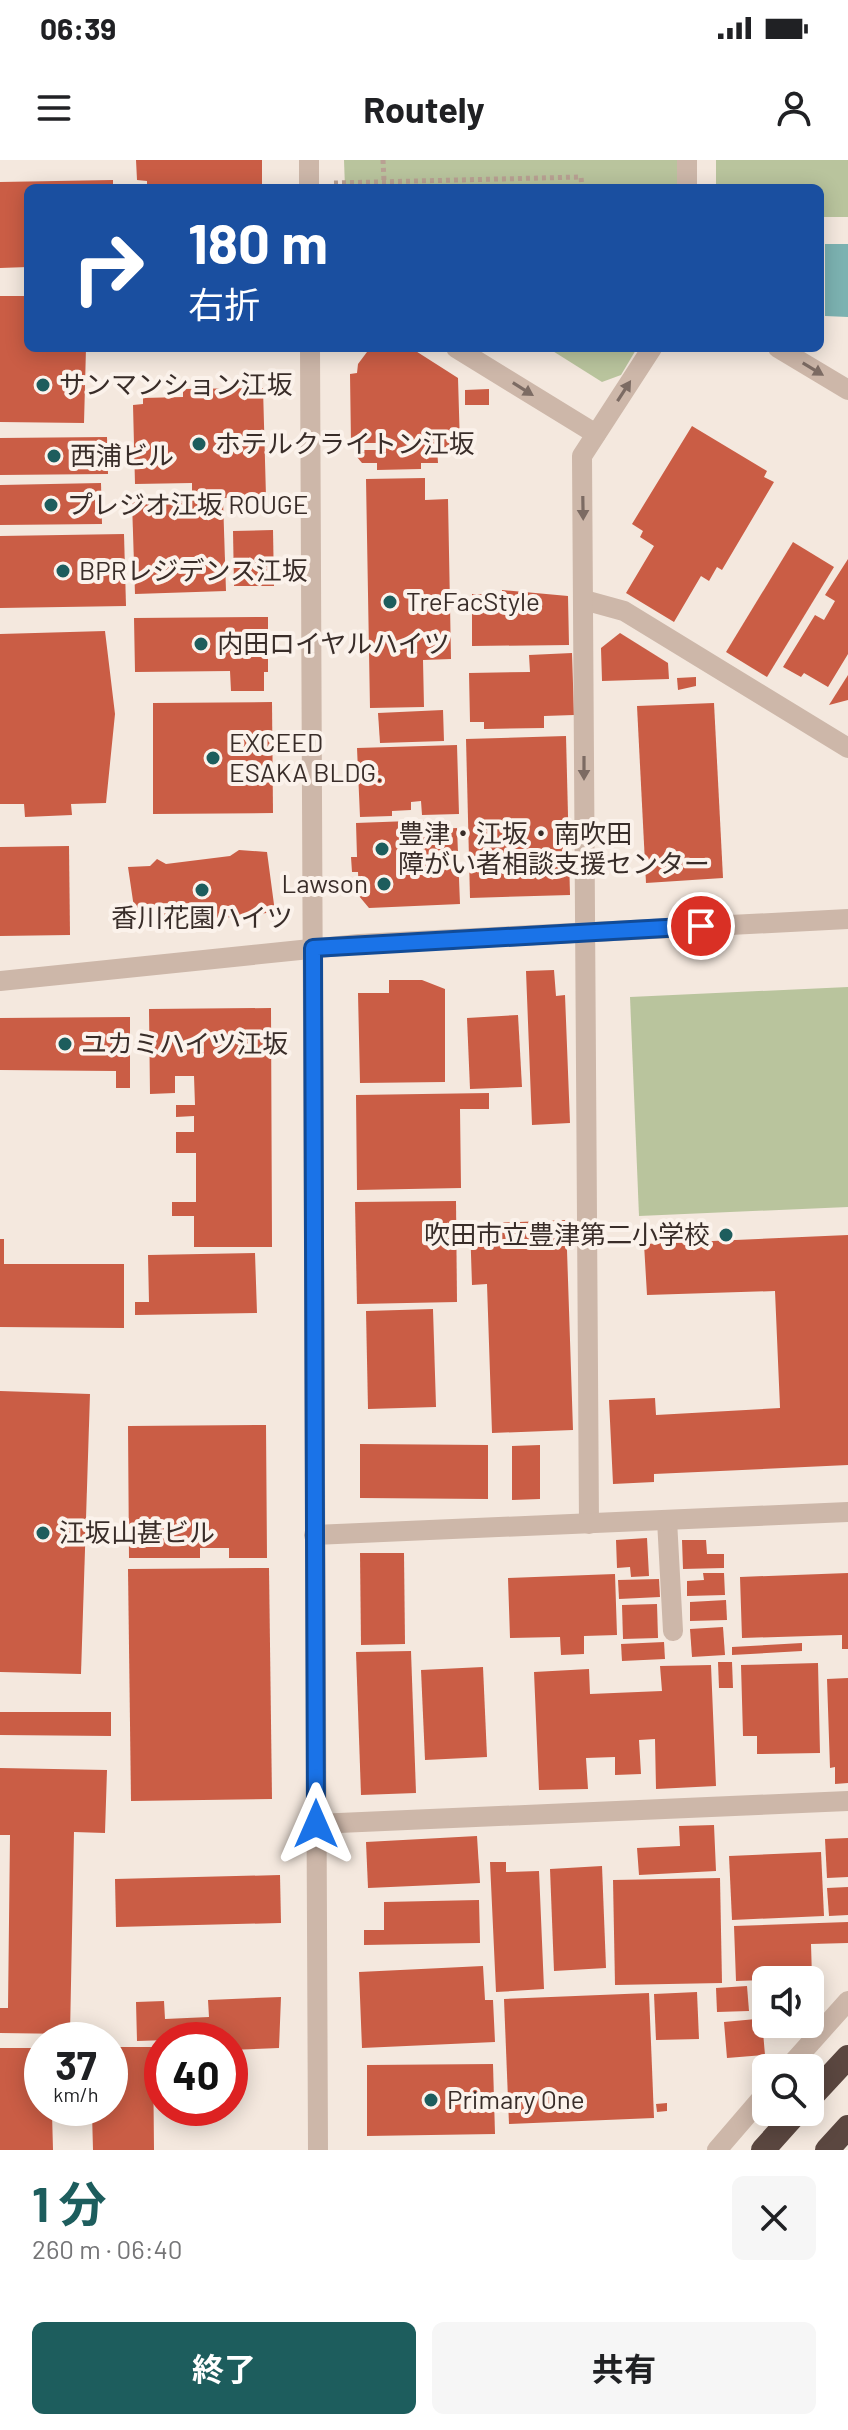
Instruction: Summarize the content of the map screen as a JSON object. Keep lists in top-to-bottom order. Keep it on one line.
{"places":["サンマンション江坂","ホテルクライトン江坂","西浦ビル","プレジオ江坂 ROUGE","BPRレジデンス江坂","TreFacStyle","内田ロイヤルハイツ","EXCEED ESAKA BLDG.","豊津・江坂・南吹田 障がい者相談支援センター","Lawson","香川花園ハイツ","ユカミハイツ江坂","吹田市立豊津第二小学校","江坂山甚ビル","Primary One"],"page":{"status":"06:39","header":"Routely","turn":["180 m","右折"],"speed":"37 km/h","limit":"40","heading":["1 分","260 m · 06:40"],"buttons":["終了","共有"]}}
